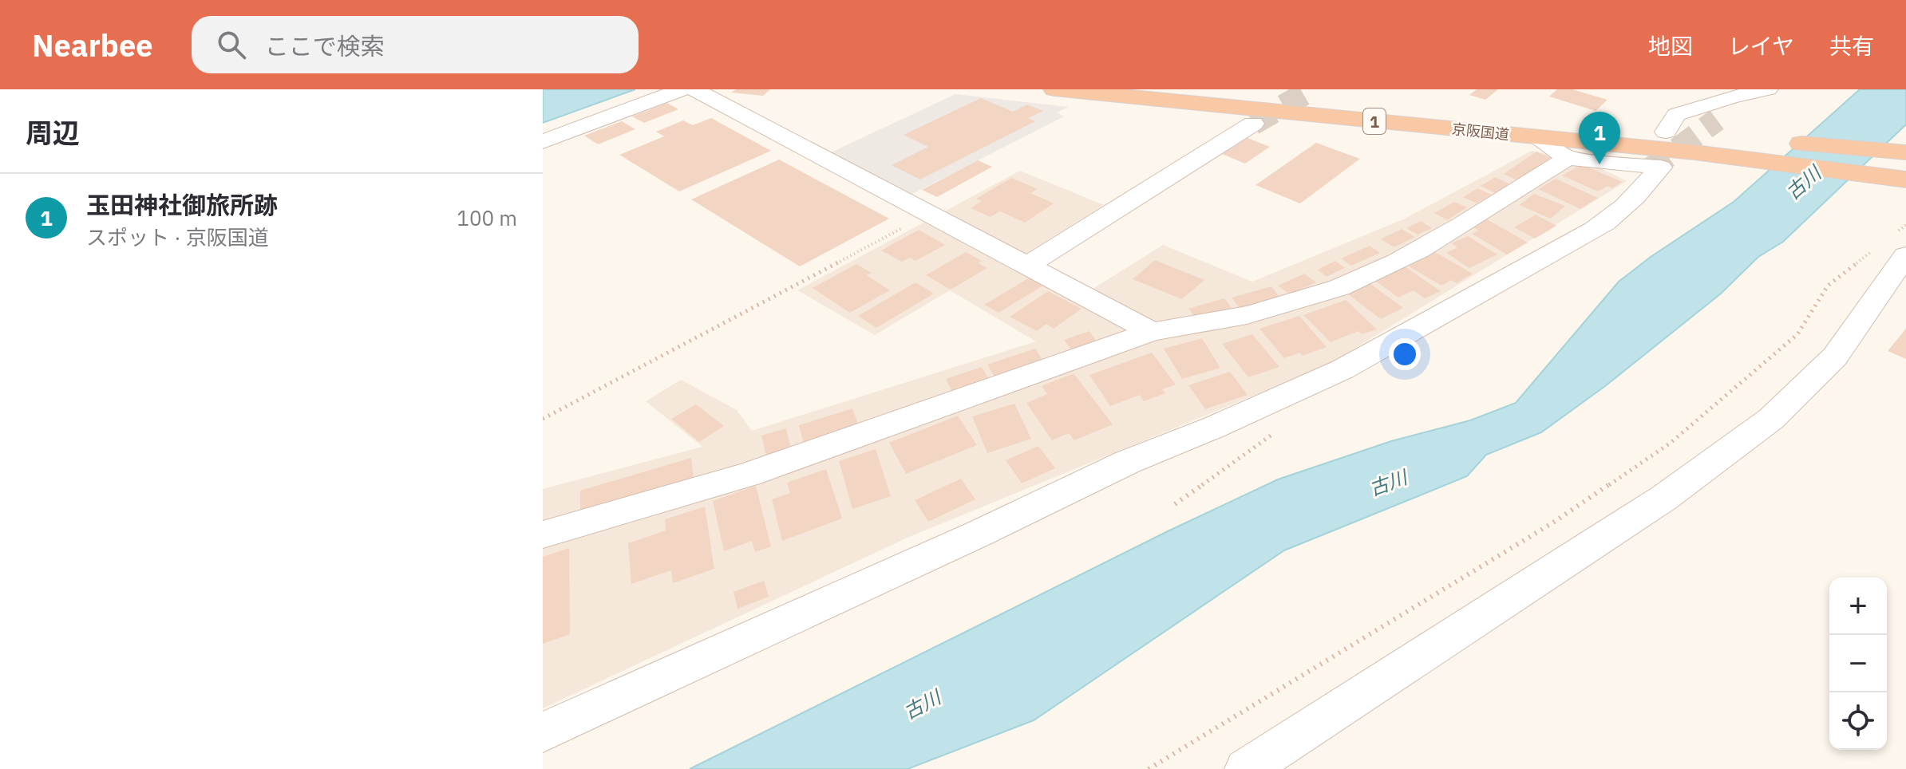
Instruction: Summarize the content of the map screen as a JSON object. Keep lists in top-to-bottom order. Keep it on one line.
{"streets":{"highway":["1","京阪国道"]},"water":["古川"],"page":{"header":"Nearbee","search":"ここで検索","nav":["地図","レイヤ","共有"],"heading":"周辺","pins":"1","list":[{"mark":"1","name":"玉田神社御旅所跡","note":"スポット · 京阪国道","value":"100 m"}],"map_buttons":["+","−"]}}
